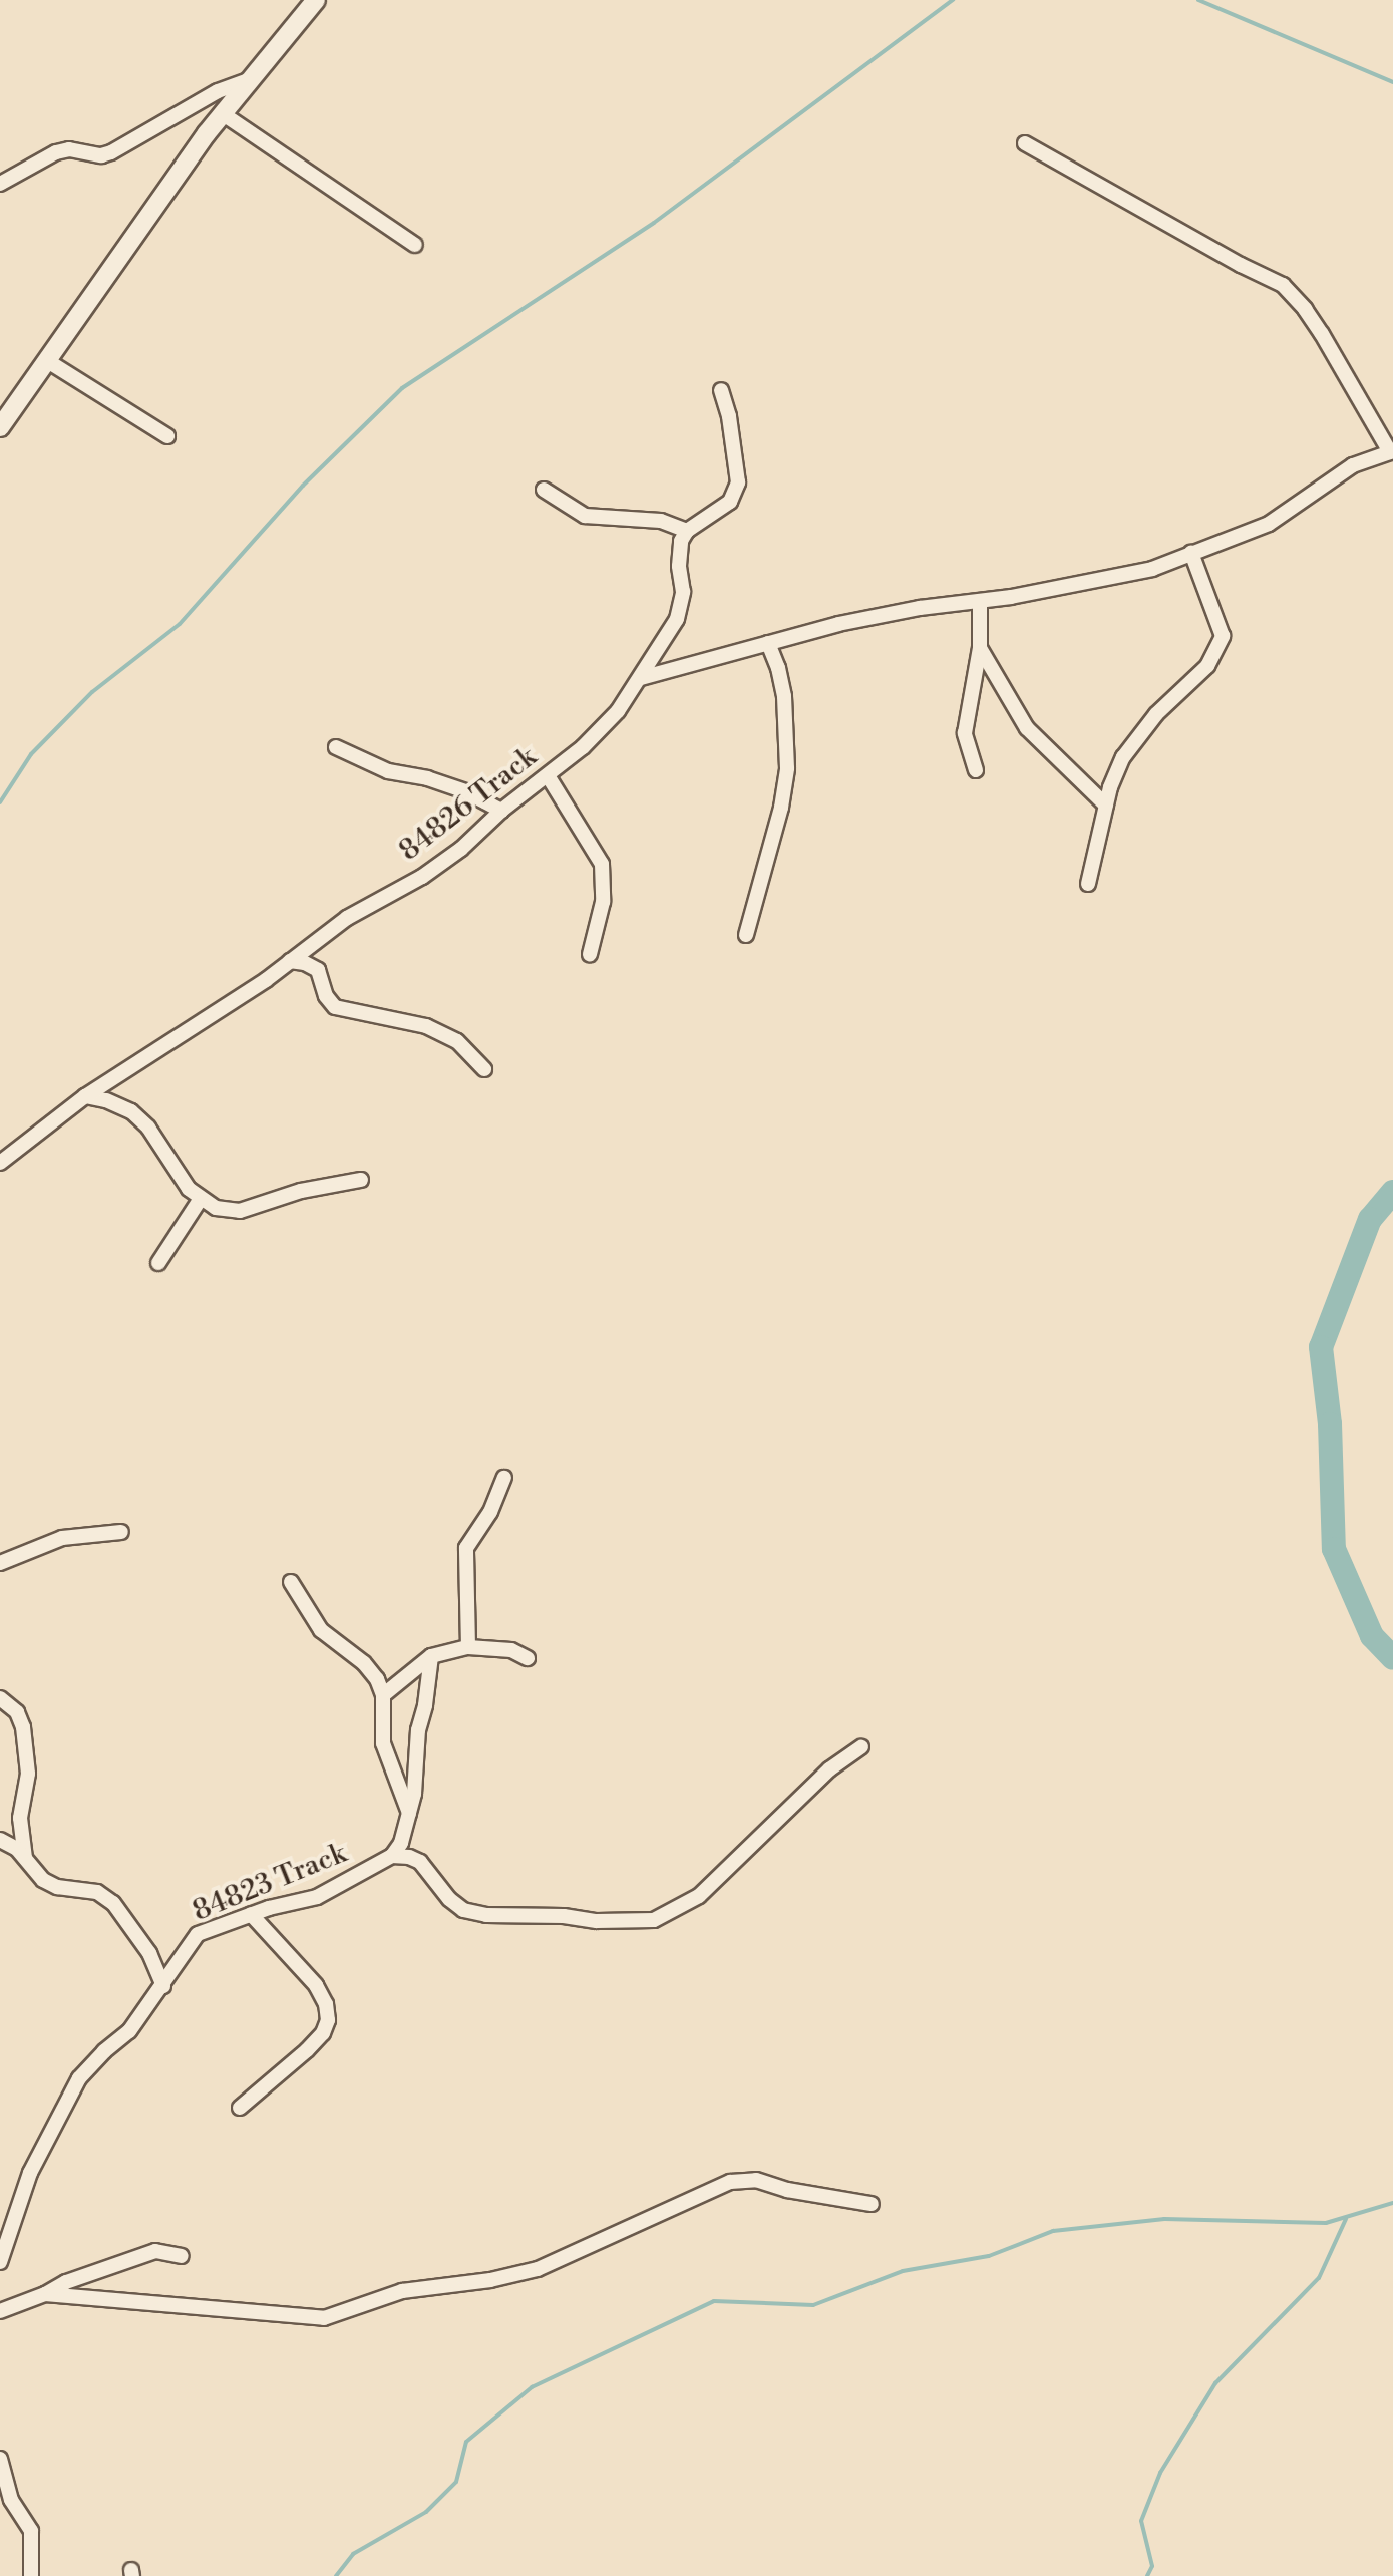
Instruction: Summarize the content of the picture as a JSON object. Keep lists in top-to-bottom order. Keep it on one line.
{"streets":{"street":["84826 Track","84823 Track"]}}
